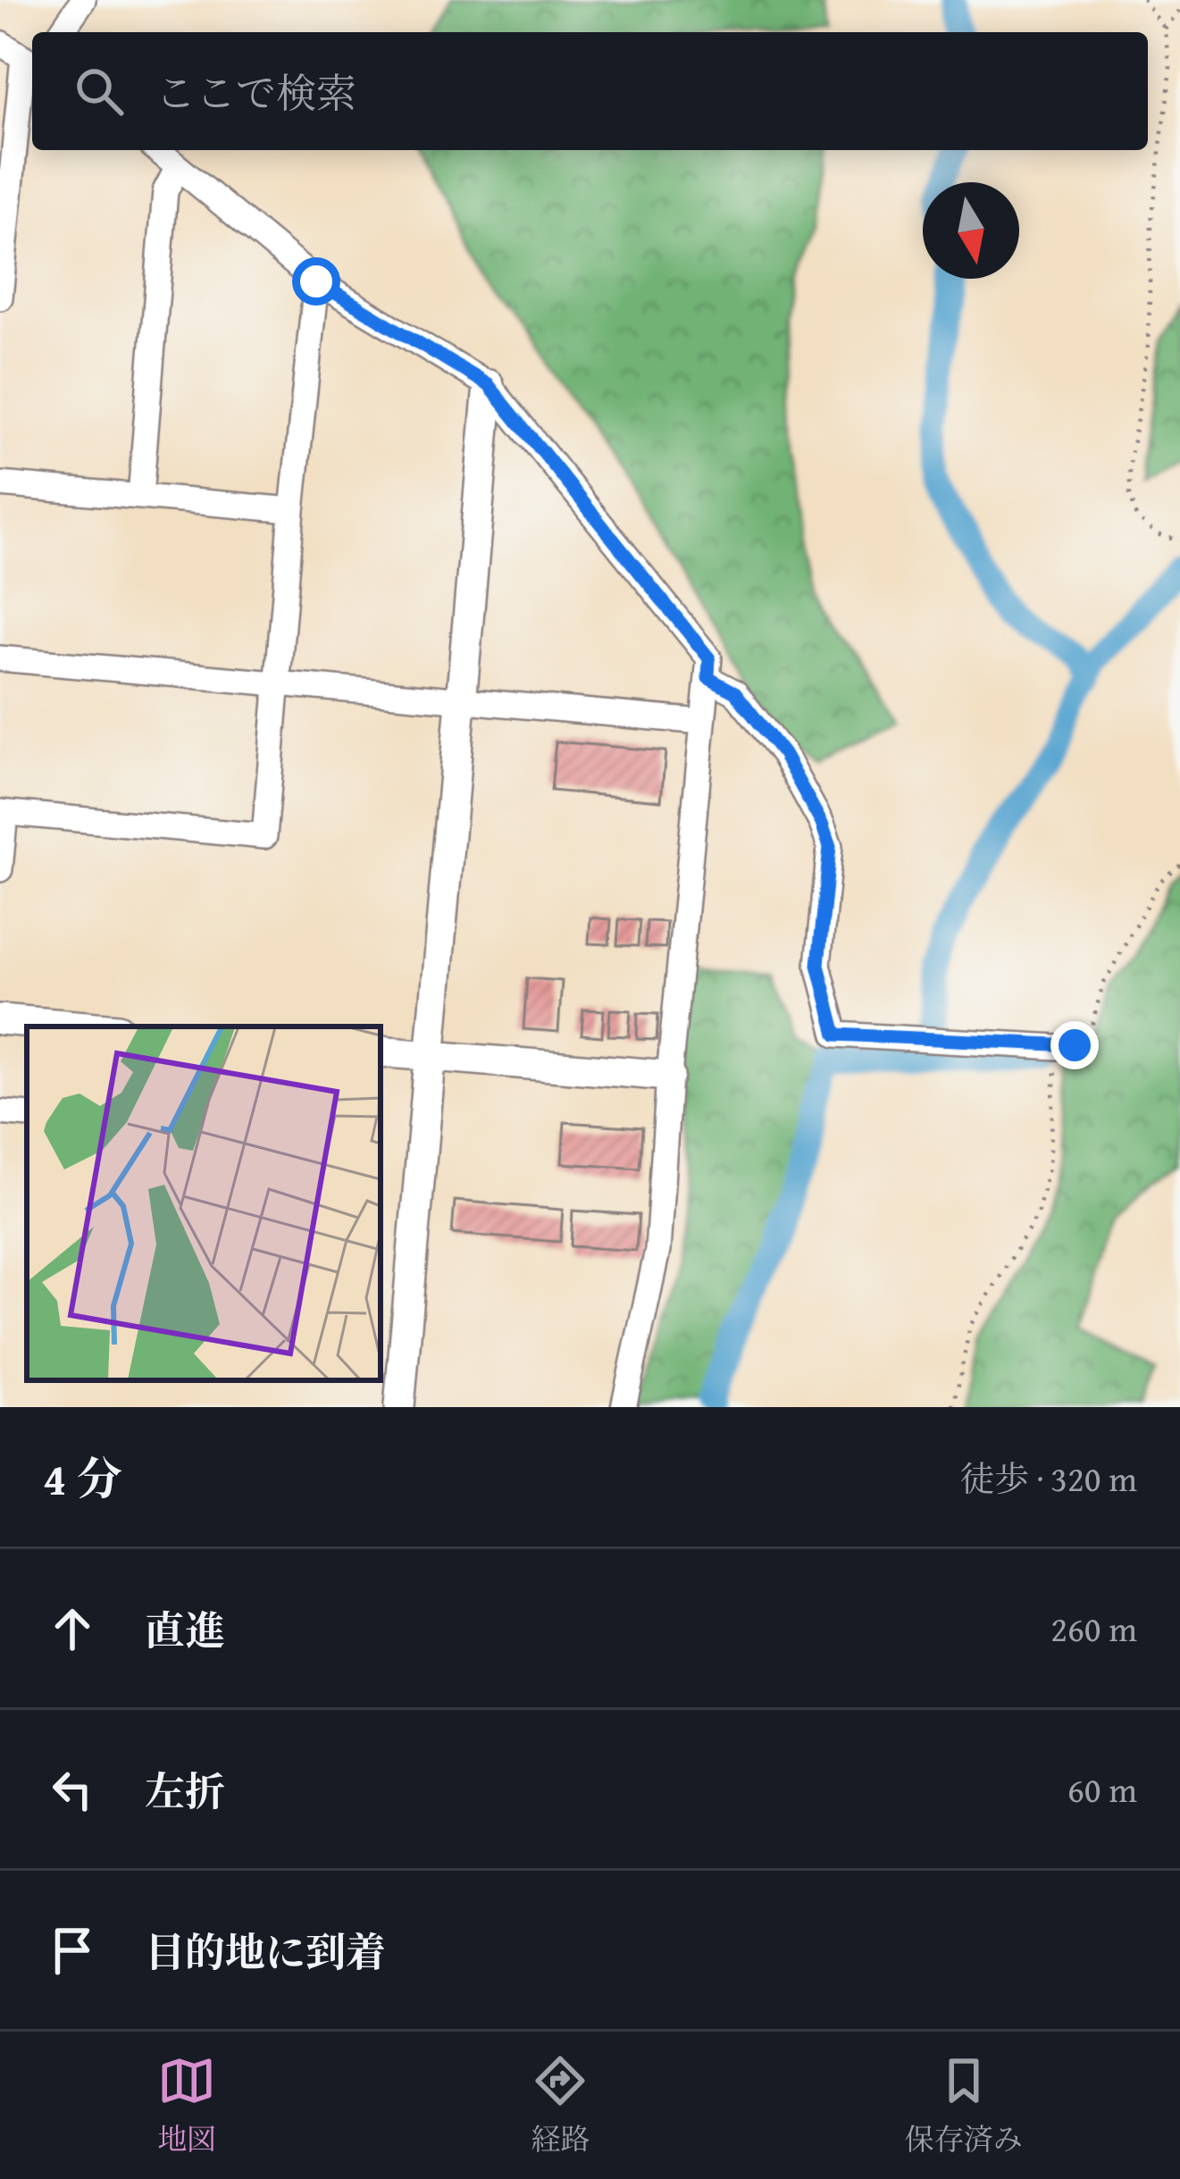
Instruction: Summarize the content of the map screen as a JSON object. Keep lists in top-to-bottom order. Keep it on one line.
{"north":"bottom","page":{"search":"ここで検索","heading":["4 分","徒歩 · 320 m"],"list":[["直進","260 m"],["左折","60 m"],"目的地に到着"],"nav":["地図","経路","保存済み"]}}
